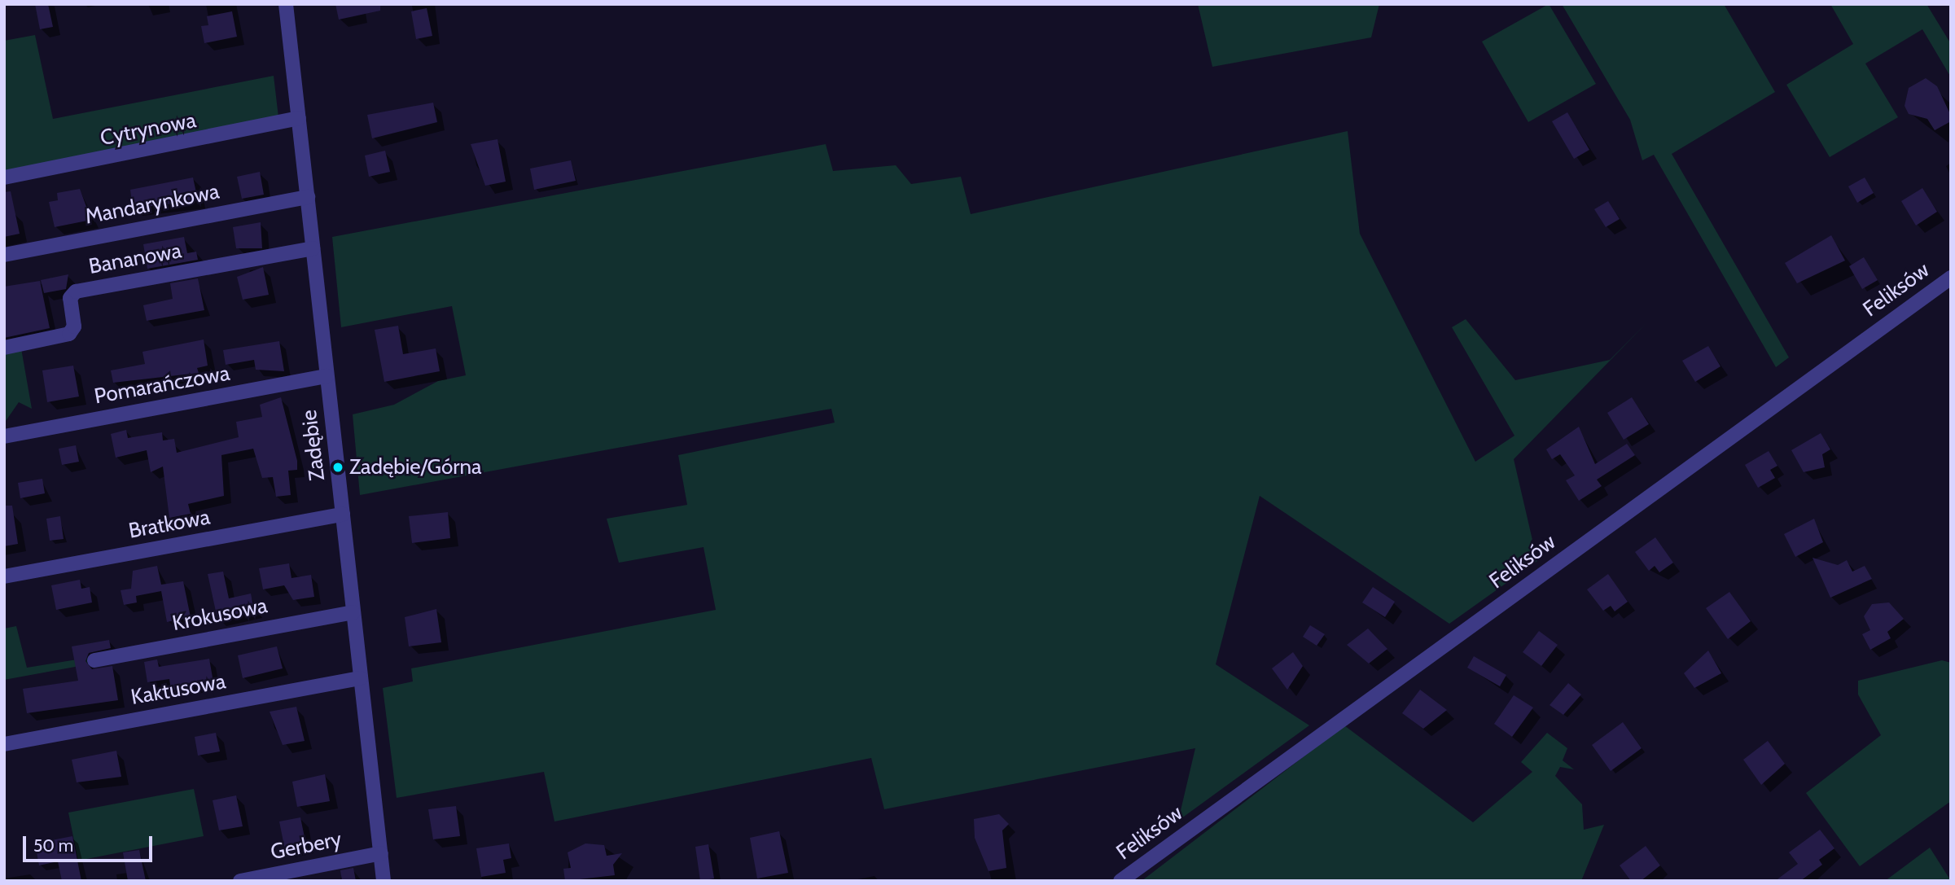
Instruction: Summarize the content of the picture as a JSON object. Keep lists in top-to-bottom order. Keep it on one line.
{"streets":{"street":["Cytrynowa","Mandarynkowa","Bananowa","Feliksów","Pomarańczowa","Zadębie","Bratkowa","Krokusowa","Kaktusowa","Gerbery"]},"crossings":[["Cytrynowa","Zadębie"],["Mandarynkowa","Zadębie"],["Bananowa","Zadębie"],["Pomarańczowa","Zadębie"],["Zadębie","Bratkowa"],["Zadębie","Krokusowa"],["Zadębie","Kaktusowa"],["Zadębie","Gerbery"]],"places":["Zadębie/Górna"],"scale_bar":"50 m"}
